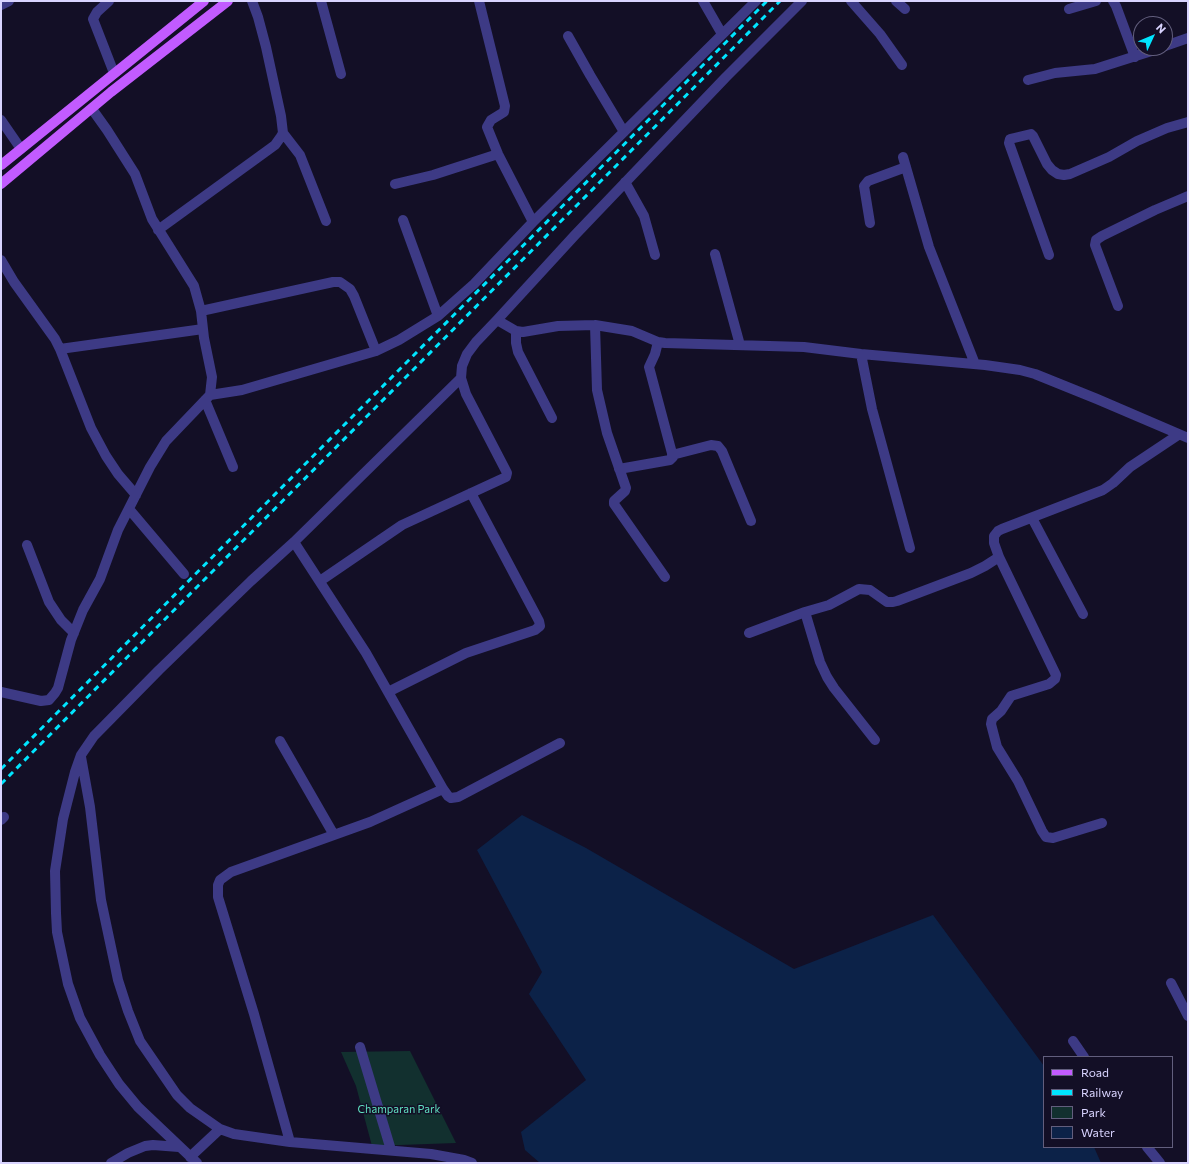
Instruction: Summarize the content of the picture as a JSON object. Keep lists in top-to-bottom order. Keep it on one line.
{"parks":["Champaran Park"],"legend":["Road","Railway","Park","Water"],"north":"top right"}
